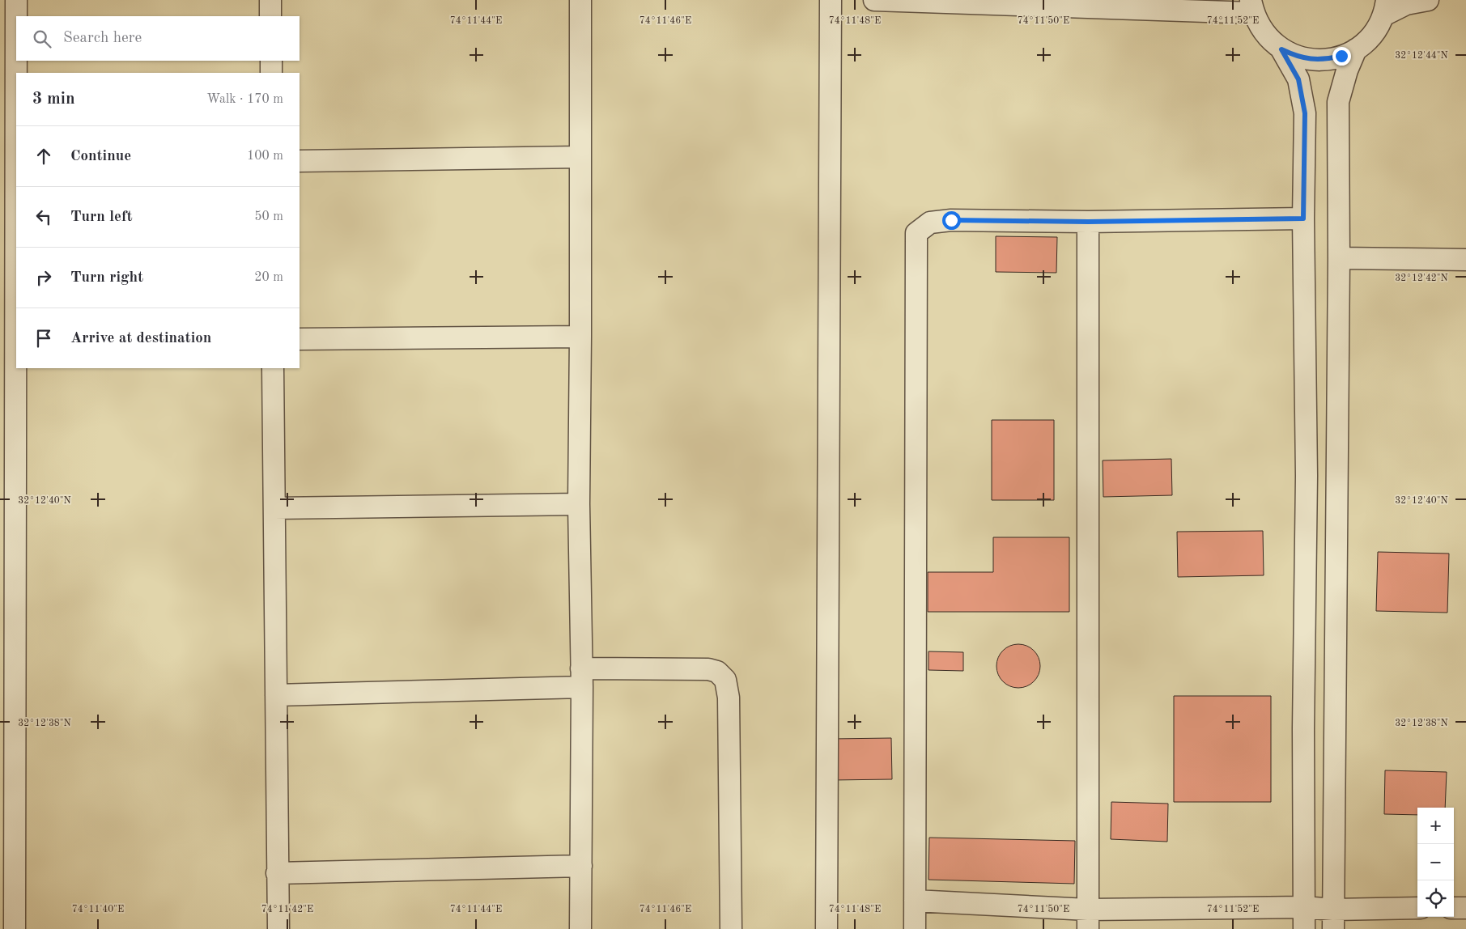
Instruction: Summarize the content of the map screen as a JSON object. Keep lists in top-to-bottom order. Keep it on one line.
{"page":{"search":"Search here","heading":["3 min","Walk · 170 m"],"list":[["Continue","100 m"],["Turn left","50 m"],["Turn right","20 m"],"Arrive at destination"],"map_buttons":["+","−"]},"coordinates":["74°11'44\"E","74°11'46\"E","74°11'48\"E","74°11'50\"E","74°11'52\"E","32°12'44\"N","32°12'42\"N","32°12'40\"N","32°12'38\"N","74°11'40\"E","74°11'42\"E"]}
